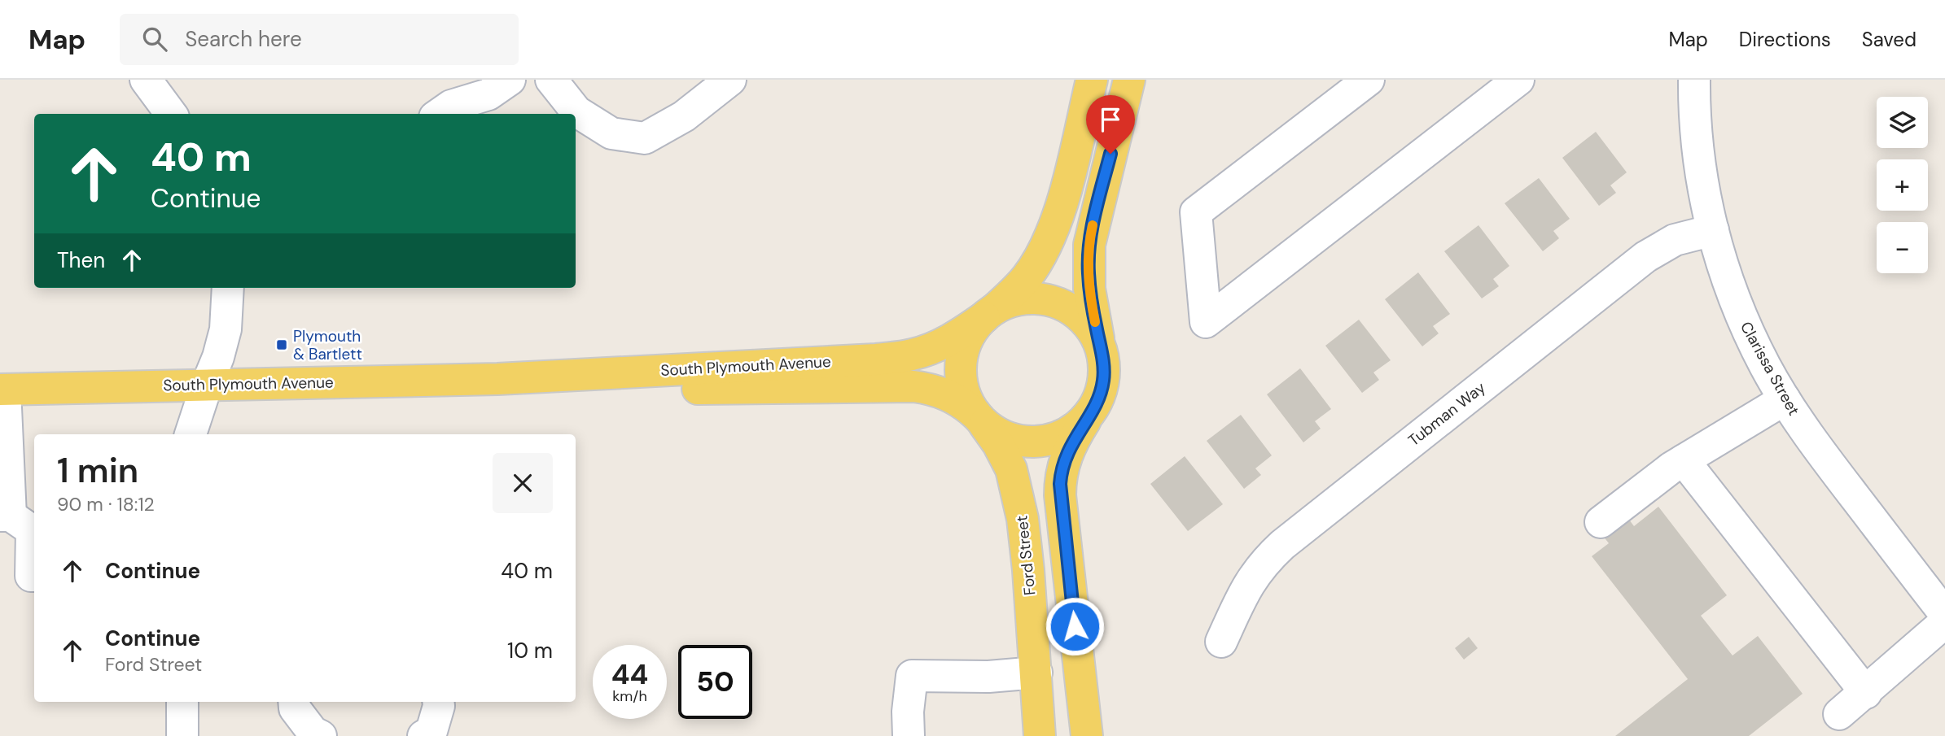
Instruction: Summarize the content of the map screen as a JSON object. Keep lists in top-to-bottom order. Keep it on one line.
{"streets":{"main road":["South Plymouth Avenue","Ford Street"],"street":["Clarissa Street","Tubman Way"]},"crossings":[["South Plymouth Avenue","Ford Street"],["Clarissa Street","Tubman Way"]],"places":{"transit":["Plymouth & Bartlett"]},"page":{"header":"Map","search":"Search here","nav":["Map","Directions","Saved"],"map_buttons":["+","−"],"turn":["40 m","Continue"],"then":"Then","heading":["1 min","90 m · 18:12"],"list":[{"name":"Continue","value":"40 m"},{"name":"Continue","note":"Ford Street","value":"10 m"}],"speed":"44 km/h","limit":"50"}}
